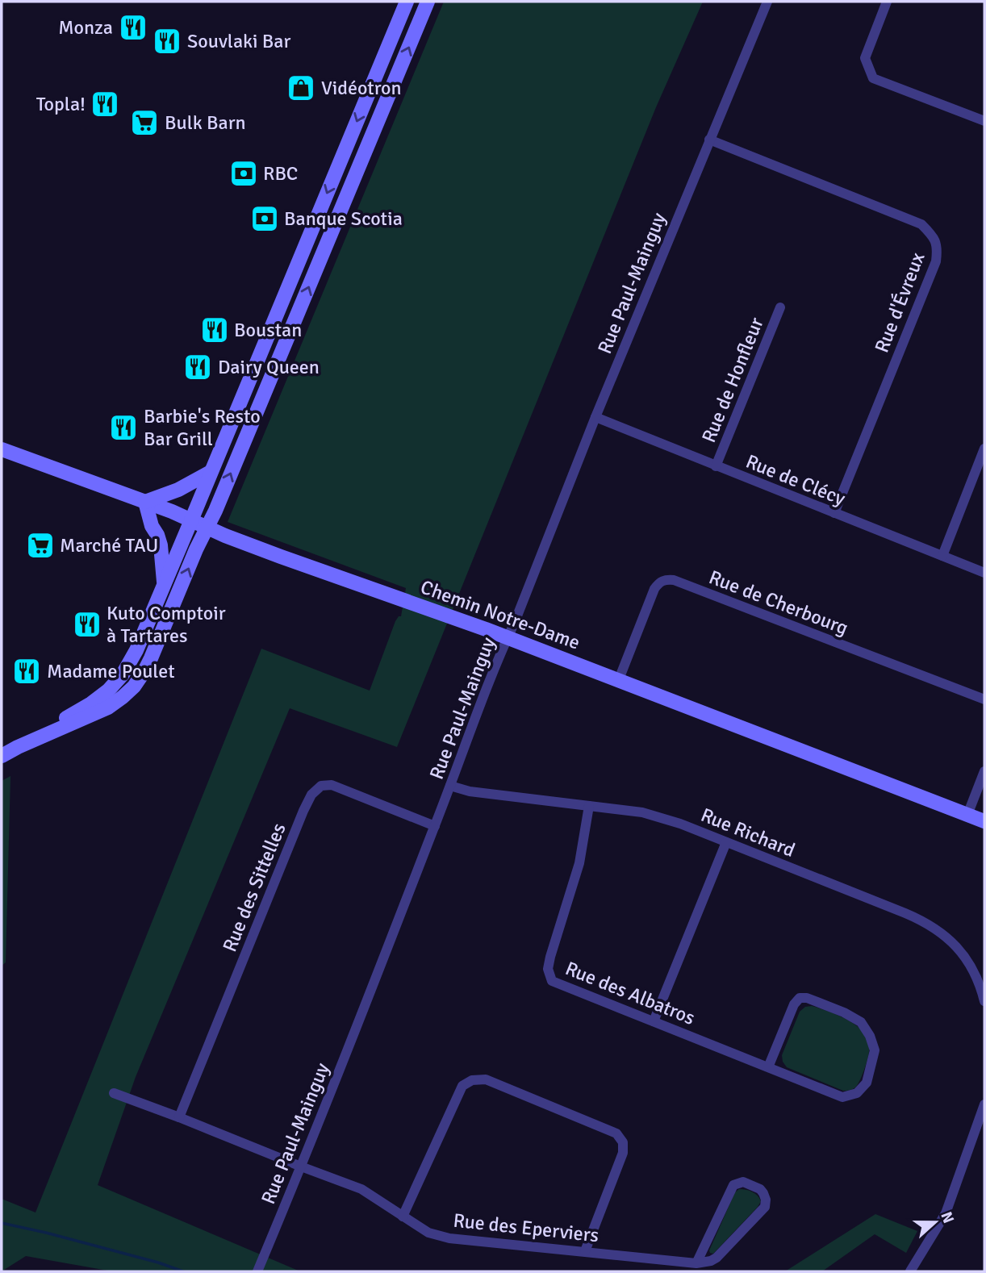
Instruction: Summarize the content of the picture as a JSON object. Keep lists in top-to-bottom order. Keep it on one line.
{"streets":{"street":["Rue Paul-Mainguy","Rue d'Évreux","Rue de Honfleur","Rue de Clécy","Rue de Cherbourg","Chemin Notre-Dame","Rue Richard","Rue des Sittelles","Rue des Albatros","Rue des Eperviers"]},"crossings":[["Rue Paul-Mainguy","Rue d'Évreux"],["Rue Paul-Mainguy","Rue de Clécy"],["Rue Paul-Mainguy","Chemin Notre-Dame"],["Rue Paul-Mainguy","Rue Richard"],["Rue Paul-Mainguy","Rue des Sittelles"],["Rue Paul-Mainguy","Rue des Eperviers"],["Rue d'Évreux","Rue de Clécy"],["Rue de Honfleur","Rue de Clécy"],["Rue de Cherbourg","Chemin Notre-Dame"],["Rue Richard","Rue des Albatros"],["Rue des Sittelles","Rue des Eperviers"]],"places":{"restaurant":["Monza","Souvlaki Bar","Topla!","Boustan","Dairy Queen","Barbie's Resto Bar Grill","Kuto Comptoir à Tartares","Madame Poulet"],"shop":["Vidéotron"],"supermarket":["Bulk Barn","Marché TAU"],"bank":["RBC","Banque Scotia"]},"north":"right"}
